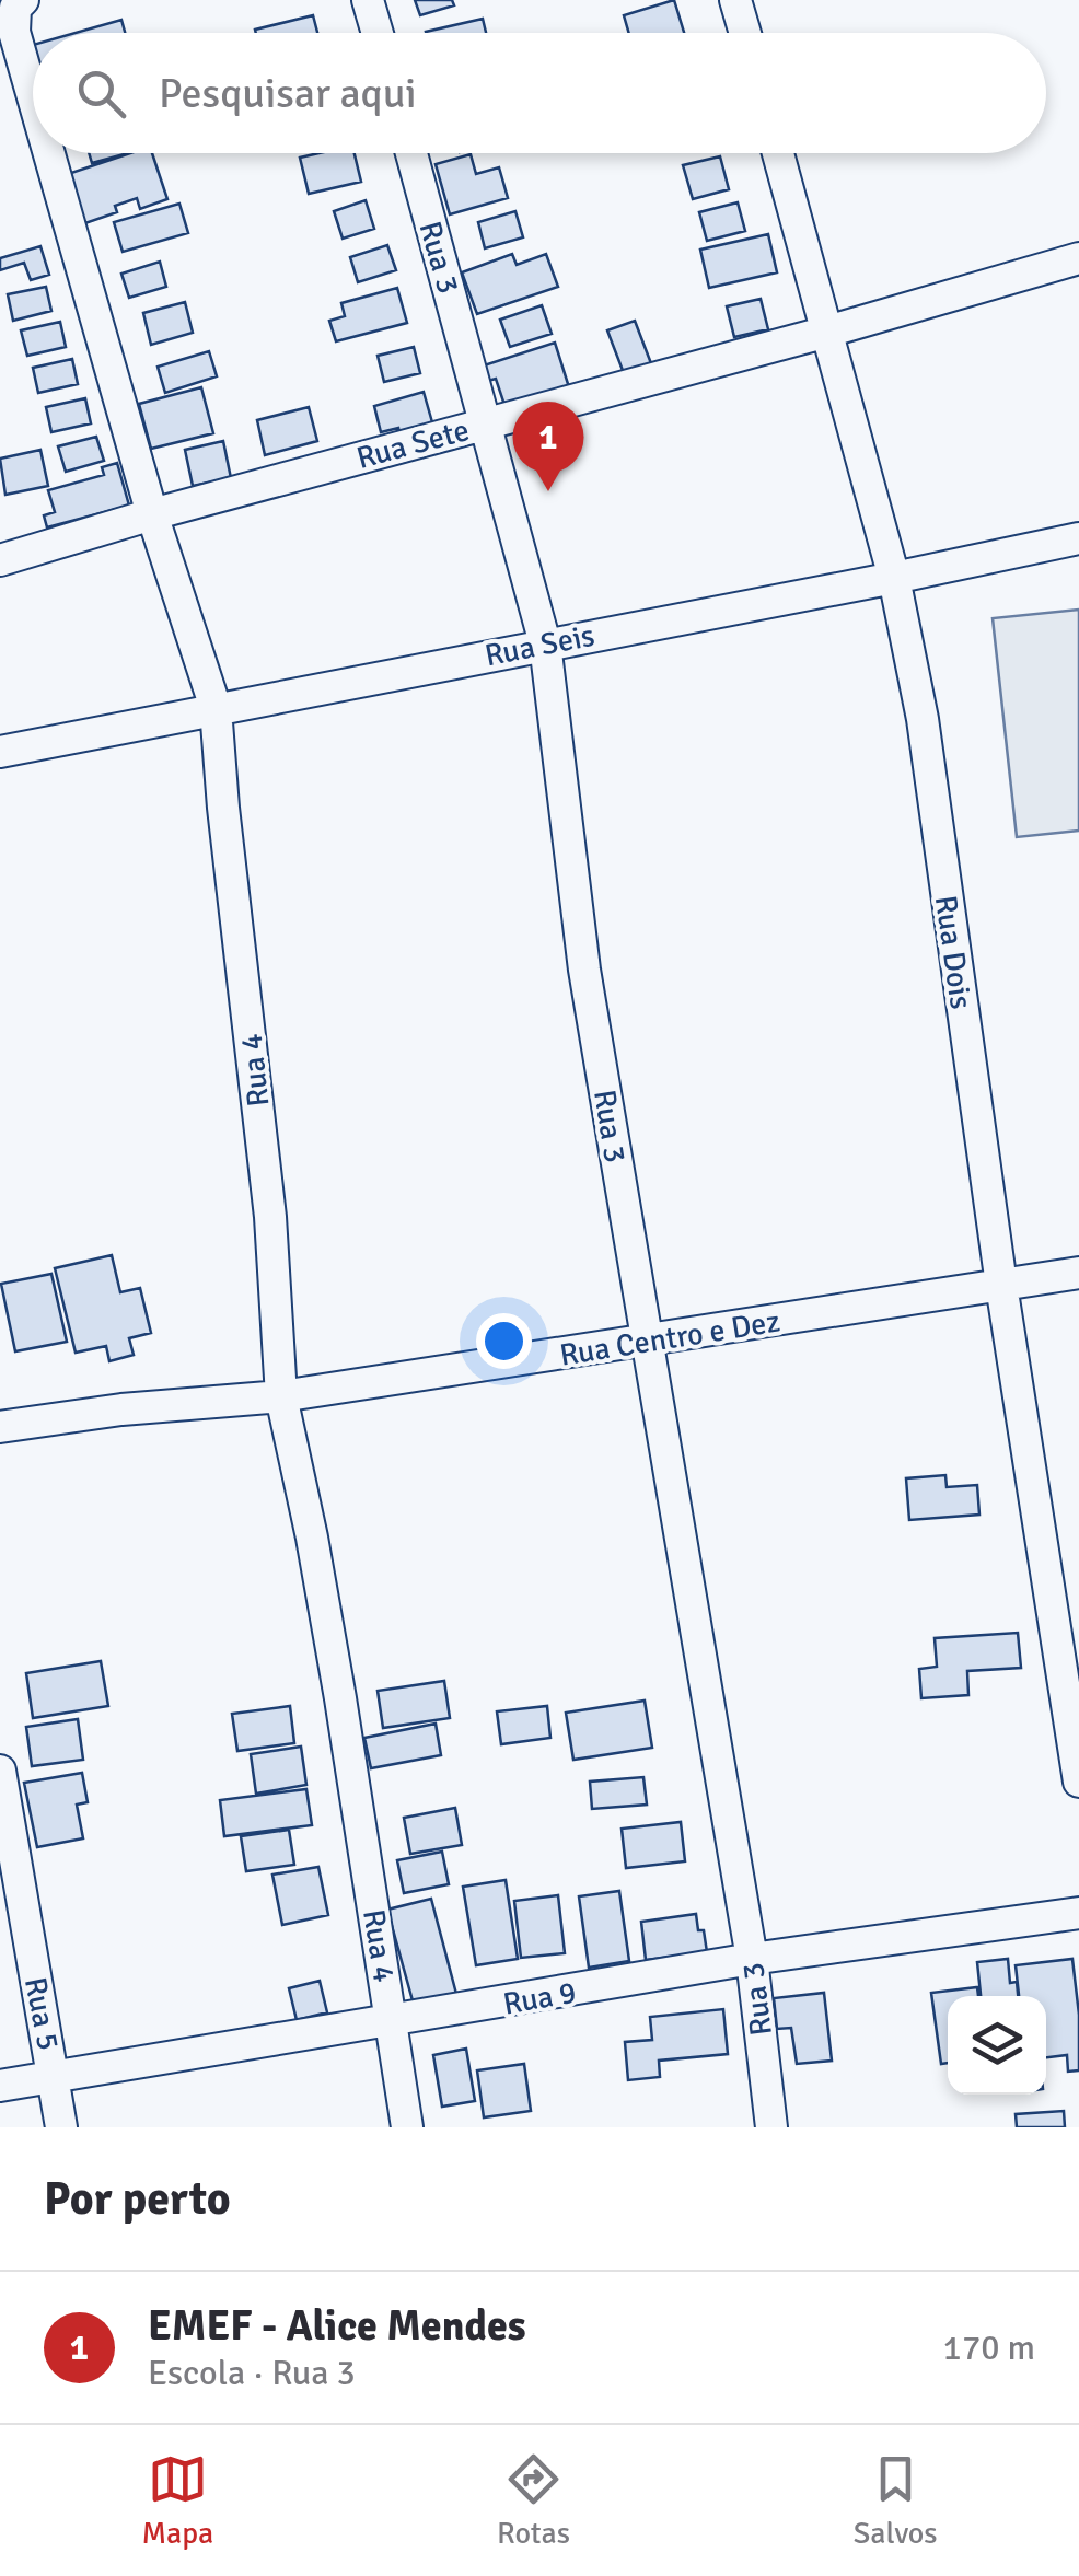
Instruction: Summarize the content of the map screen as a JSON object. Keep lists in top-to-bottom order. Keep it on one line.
{"streets":{"street":["Rua 3","Rua Sete","Rua Seis","Rua Dois","Rua 4","Rua Centro e Dez","Rua 9","Rua 5"]},"crossings":[["Rua 3","Rua Sete"],["Rua 3","Rua Seis"],["Rua 3","Rua Centro e Dez"],["Rua 3","Rua 9"],["Rua Sete","Rua Dois"],["Rua Sete","Rua 4"],["Rua Seis","Rua Dois"],["Rua Seis","Rua 4"],["Rua Dois","Rua Centro e Dez"],["Rua 4","Rua Centro e Dez"],["Rua 4","Rua 9"],["Rua 9","Rua 5"]],"page":{"search":"Pesquisar aqui","pins":"1","heading":"Por perto","list":[{"mark":"1","name":"EMEF - Alice Mendes","note":"Escola · Rua 3","value":"170 m"}],"nav":["Mapa","Rotas","Salvos"]}}
